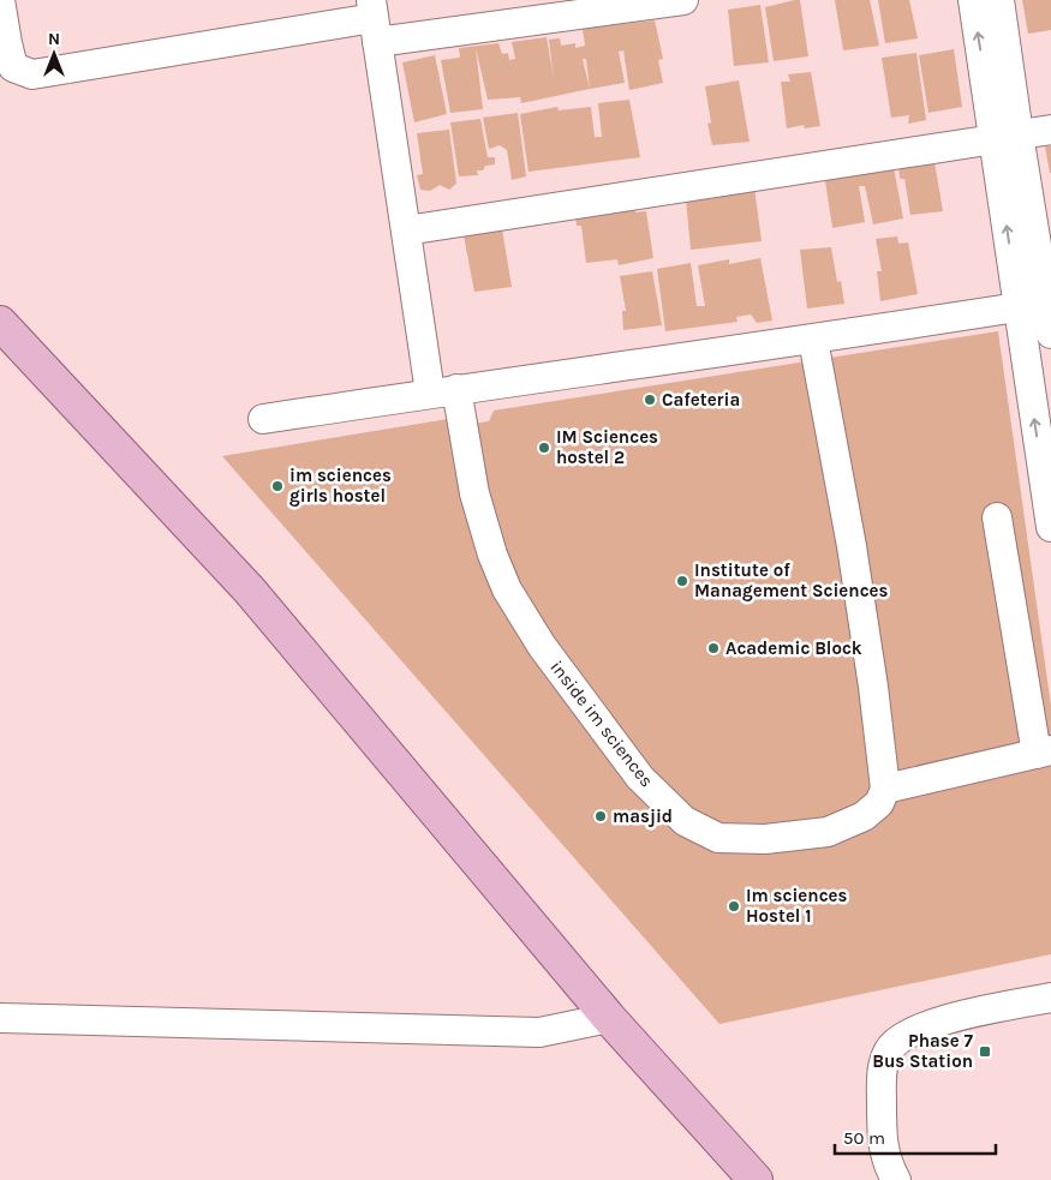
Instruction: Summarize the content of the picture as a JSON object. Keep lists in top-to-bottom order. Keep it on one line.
{"streets":{"street":["inside im sciences"]},"places":{"other":["Cafeteria","IM Sciences hostel 2","im sciences girls hostel","Institute of Management Sciences","Academic Block","masjid","Im sciences Hostel 1"],"transit":["Phase 7 Bus Station"]},"scale_bar":"50 m","north":"top"}
